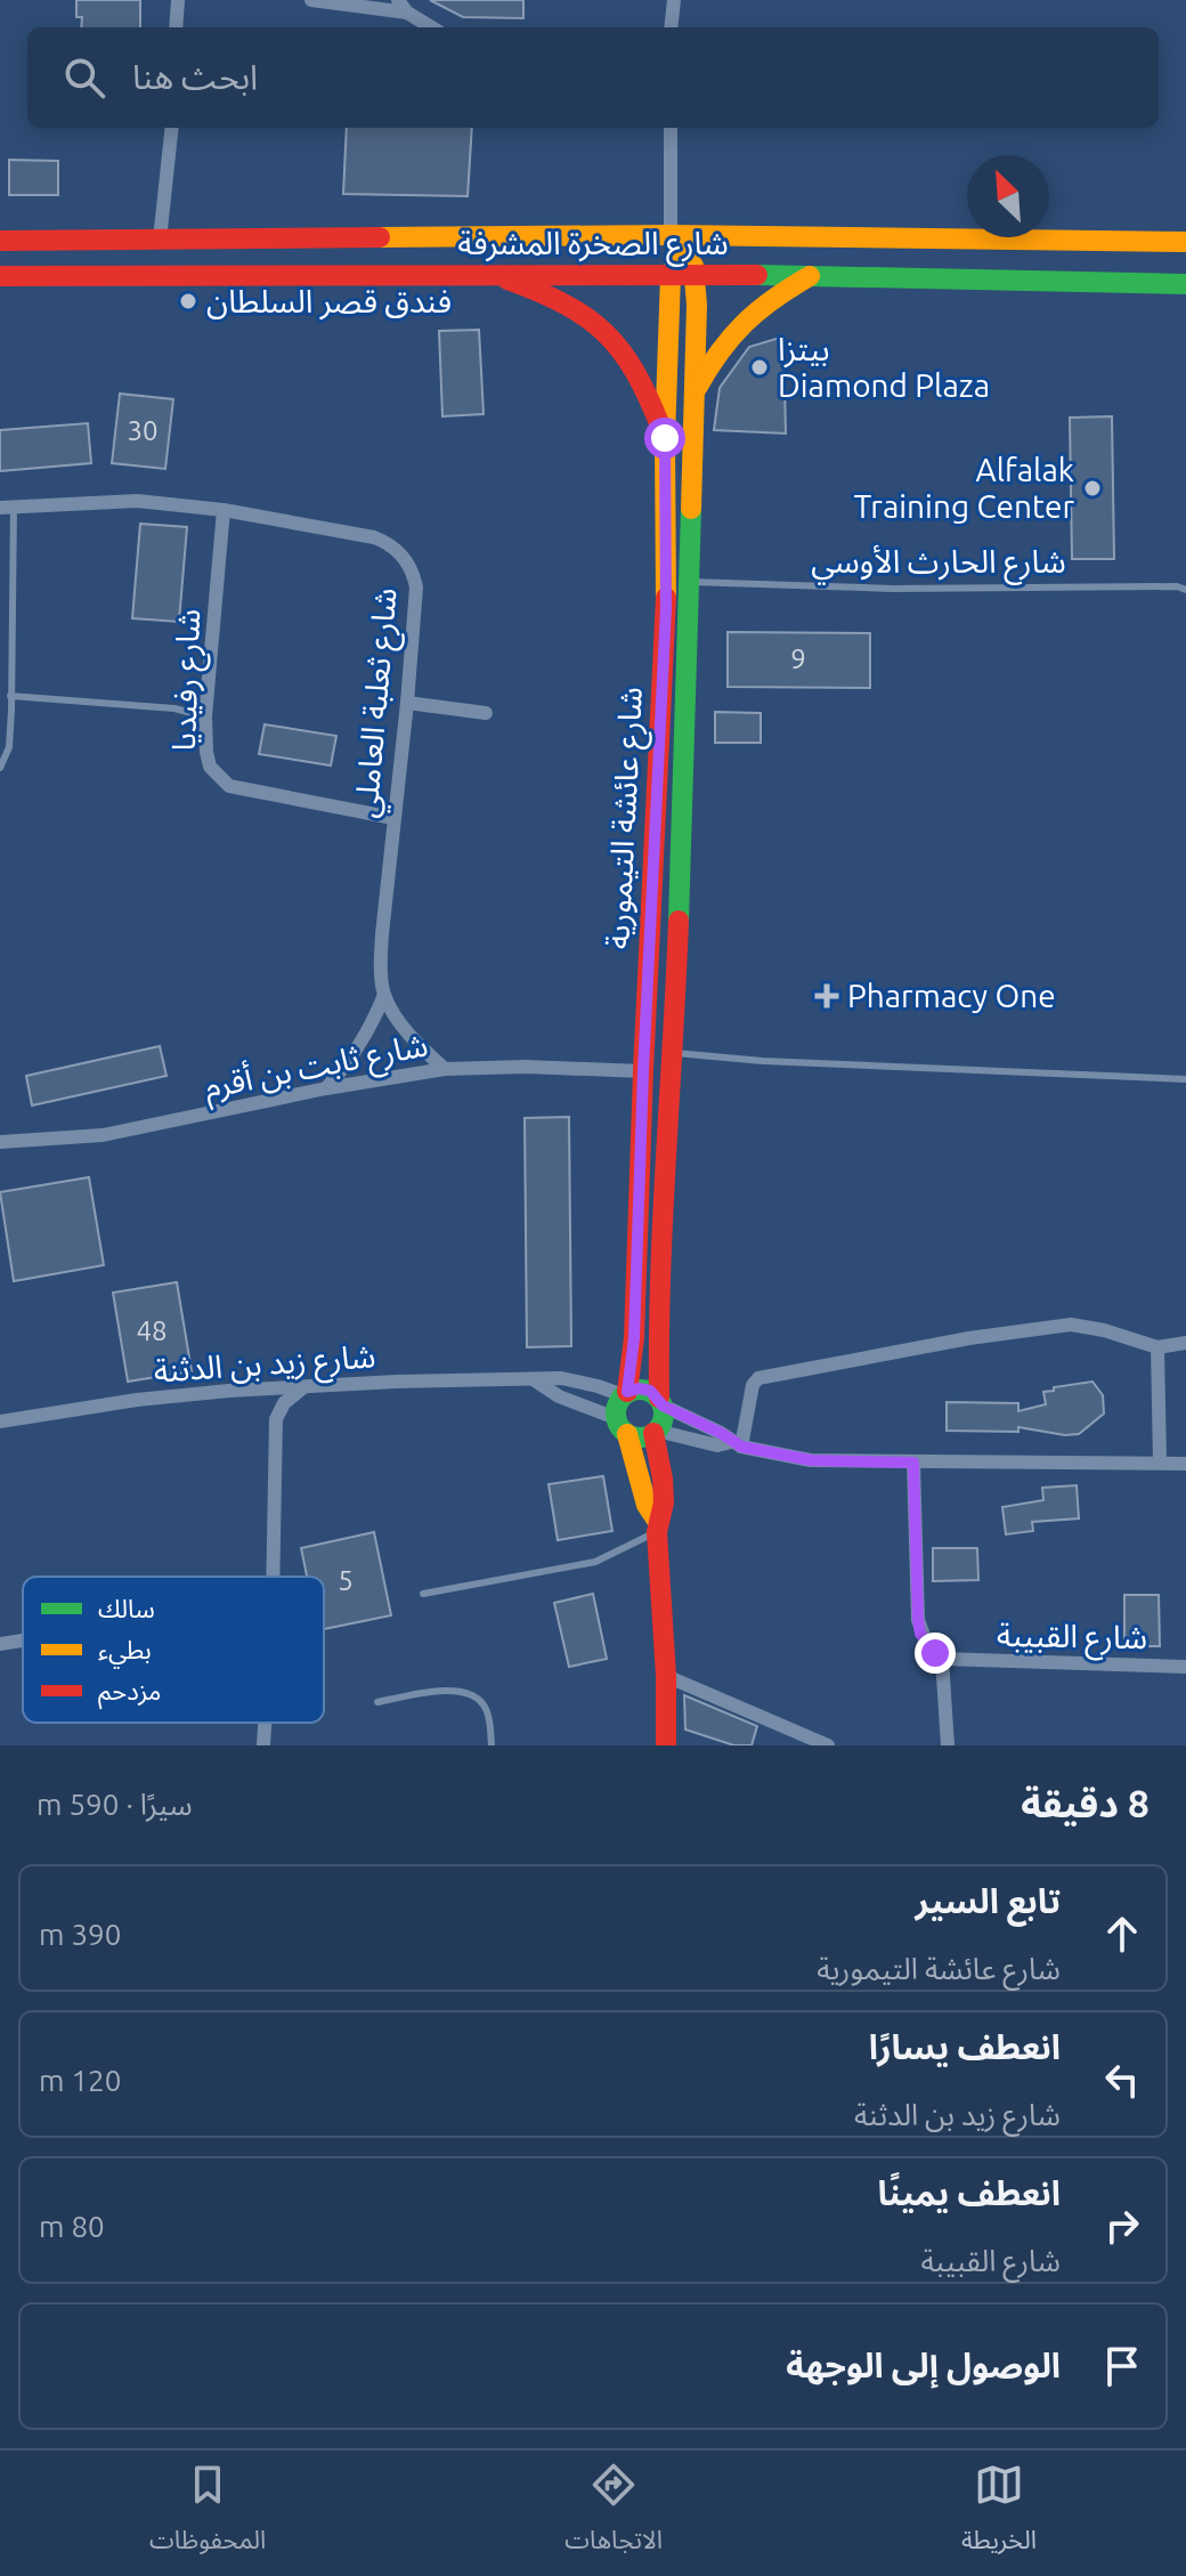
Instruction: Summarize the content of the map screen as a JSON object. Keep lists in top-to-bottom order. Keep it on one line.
{"streets":{"street":["شارع الصخرة المشرفة","شارع رفيديا","شارع ثعلبة العاملي","شارع عائشة التيمورية","شارع ثابت بن أقرم","شارع زيد بن الدثنة","شارع القبيبة"],"lane":["شارع الحارث الأوسي"]},"crossings":[["شارع الصخرة المشرفة","شارع عائشة التيمورية"],["شارع الحارث الأوسي","شارع عائشة التيمورية"],["شارع رفيديا","شارع ثعلبة العاملي"],["شارع ثعلبة العاملي","شارع ثابت بن أقرم"],["شارع عائشة التيمورية","شارع ثابت بن أقرم"],["شارع عائشة التيمورية","شارع زيد بن الدثنة"]],"places":{"other":["فندق قصر السلطان","بيتزا Diamond Plaza","Alfalak Training Center"],"health":["Pharmacy One"]},"house_numbers":["30","9","48","5"],"legend":["سالك","بطيء","مزدحم"],"north":"top left","page":{"search":"ابحث هنا","heading":["8 دقيقة","سيرًا · 590 m"],"list":[["تابع السير","شارع عائشة التيمورية","390 m"],["انعطف يسارًا","شارع زيد بن الدثنة","120 m"],["انعطف يمينًا","شارع القبيبة","80 m"],"الوصول إلى الوجهة"],"nav":["الخريطة","الاتجاهات","المحفوظات"]}}
